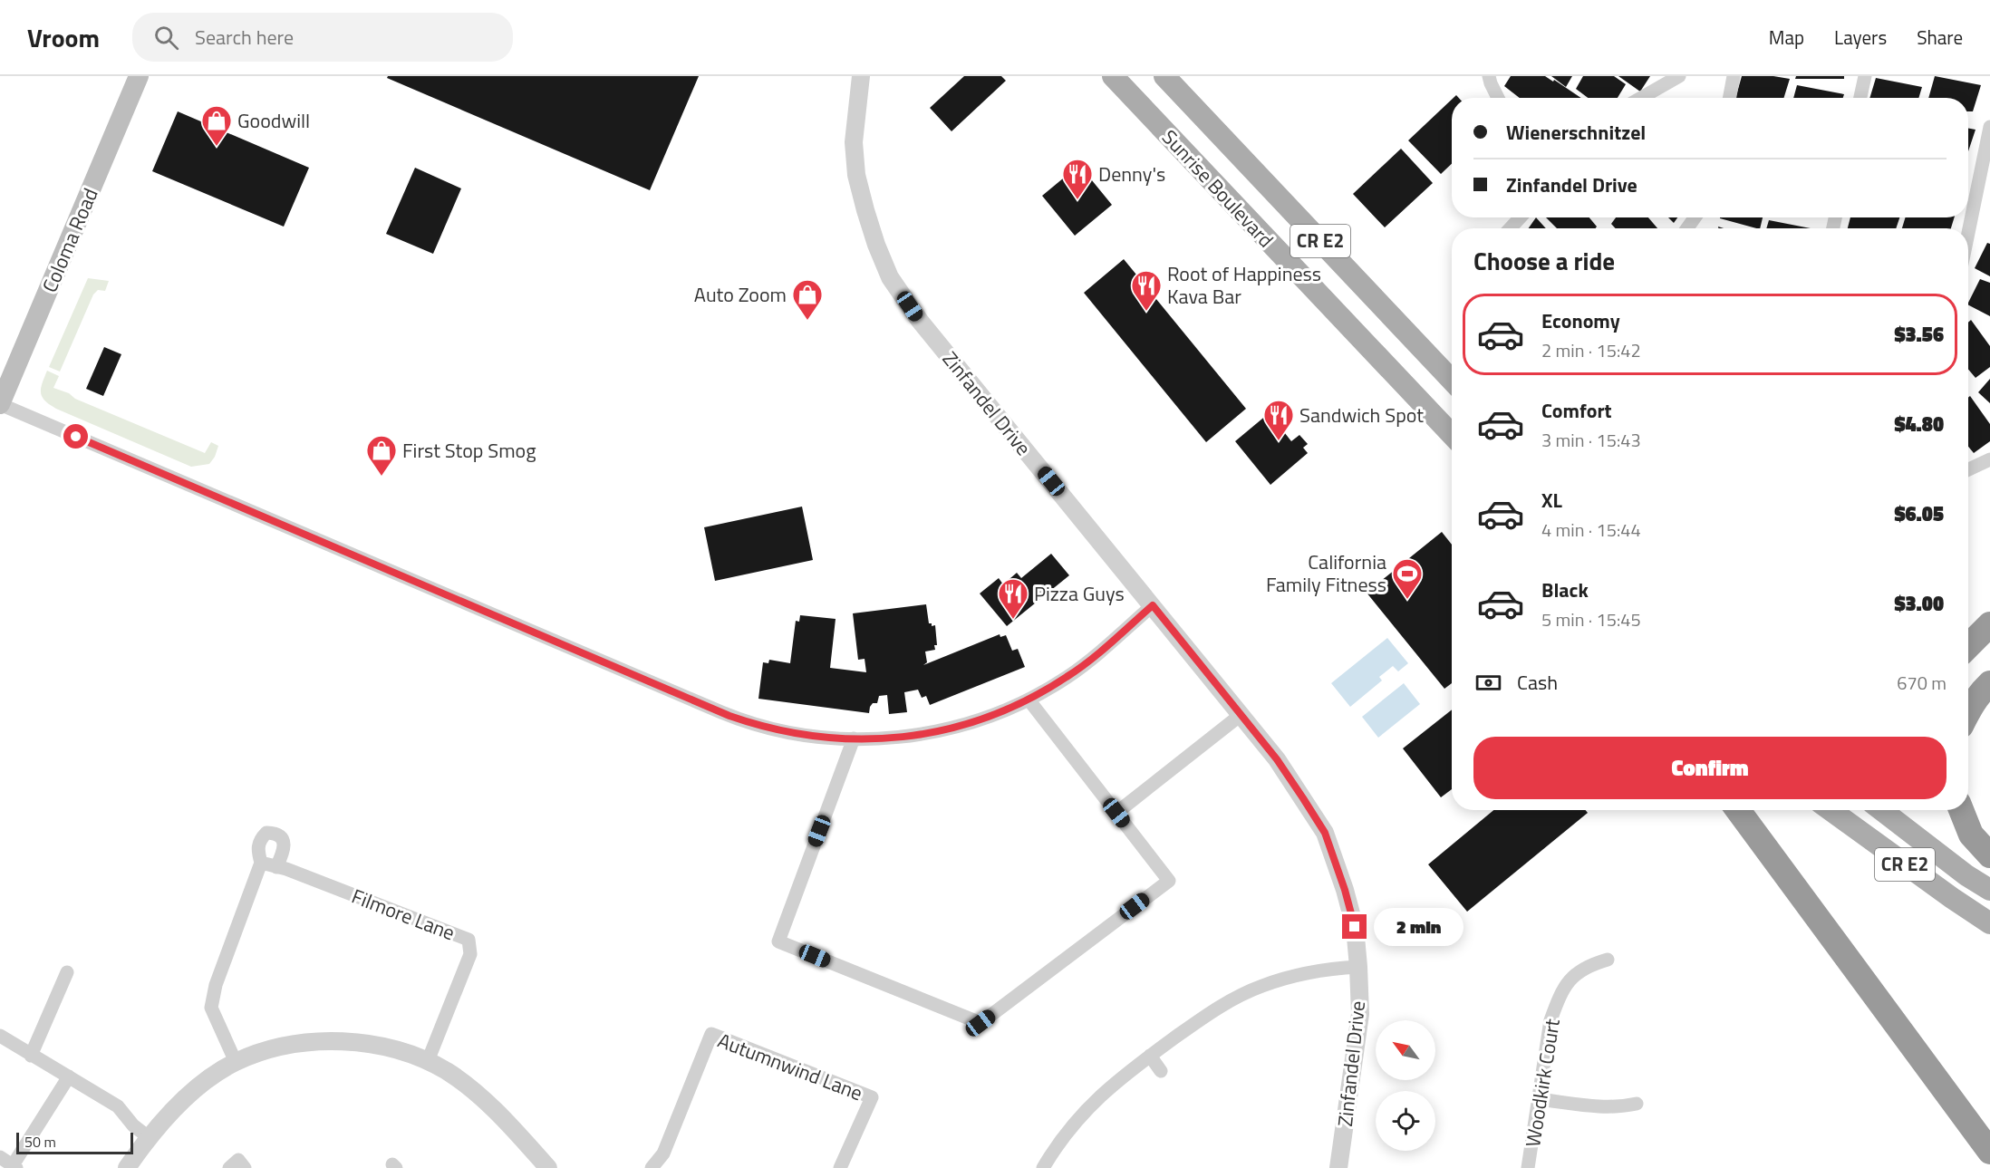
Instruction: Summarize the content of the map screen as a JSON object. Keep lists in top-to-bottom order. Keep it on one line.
{"streets":{"main road":["Sunrise Boulevard","Coloma Road","CR E2"],"street":["Zinfandel Drive","Filmore Lane","Autumnwind Lane","Woodkirk Court"]},"places":{"shop":["Goodwill","Auto Zoom","First Stop Smog"],"restaurant":["Denny's","Root of Happiness Kava Bar","Sandwich Spot","Pizza Guys"],"sports":["California Family Fitness"]},"scale_bar":"50 m","north":"top left","page":{"header":"Vroom","search":"Search here","nav":["Map","Layers","Share"],"banner":["Wienerschnitzel","Zinfandel Drive"],"heading":"Choose a ride","list":[{"name":"Economy","note":"2 min · 15:42","value":"$3.56"},{"name":"Comfort","note":"3 min · 15:43","value":"$4.80"},{"name":"XL","note":"4 min · 15:44","value":"$6.05"},{"name":"Black","note":"5 min · 15:45","value":"$3.00"}],"pay":["Cash","670 m"],"buttons":"Confirm","bubble":"2 min","scale":"50 m"}}
